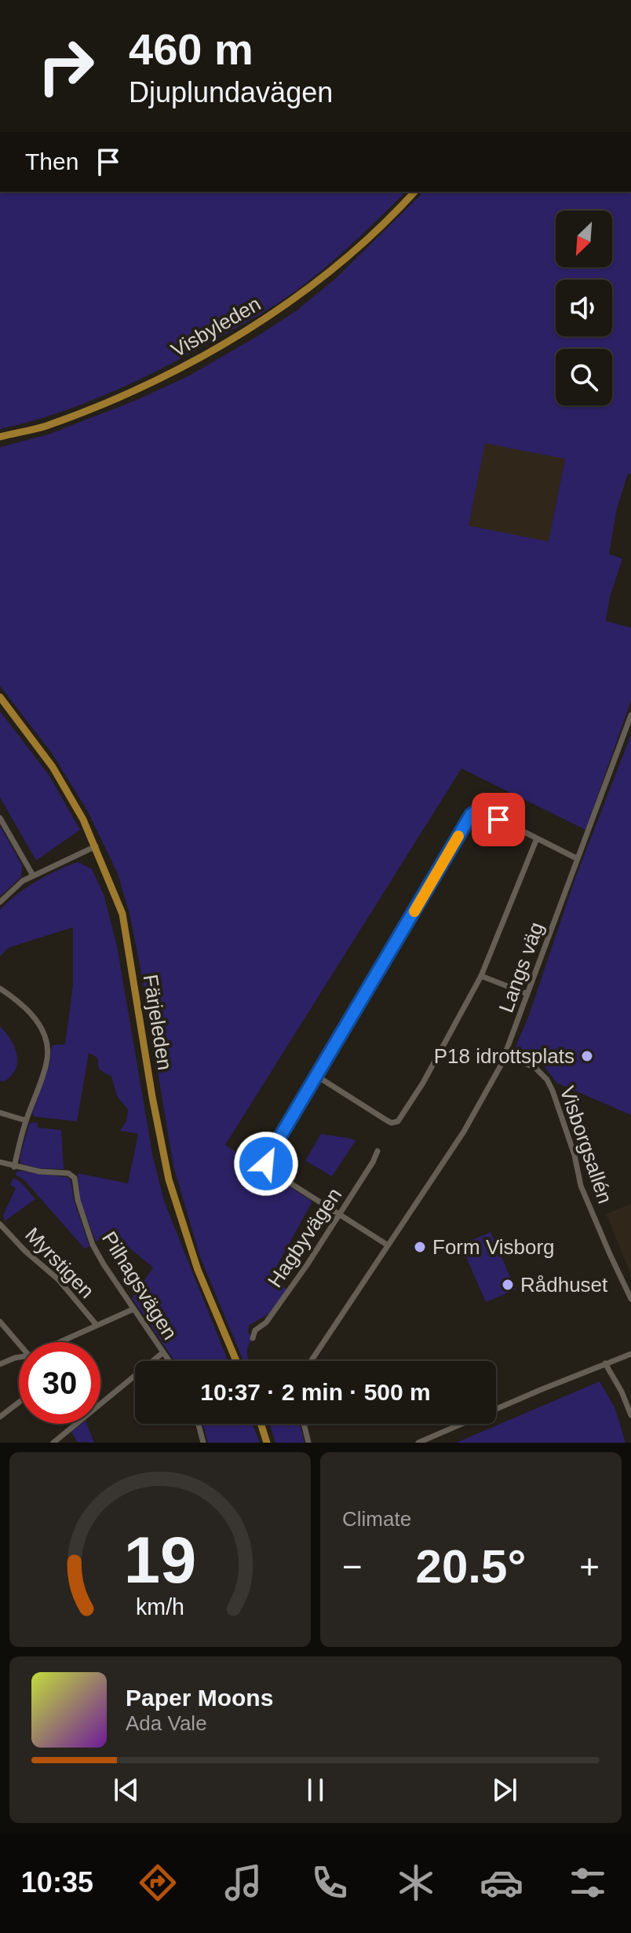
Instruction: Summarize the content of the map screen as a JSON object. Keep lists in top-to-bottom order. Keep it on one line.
{"streets":{"main road":["Visbyleden","Färjeleden"],"street":["Langs väg","Visborgsallén","Hagbyvägen","Myrstigen","Pilhagsvägen"]},"crossings":[["Langs väg","Visborgsallén"]],"places":["P18 idrottsplats","Form Visborg","Rådhuset"],"north":"bottom left","page":{"turn":["460 m","Djuplundavägen"],"then":"Then","limit":"30","trip":"10:37 · 2 min · 500 m","tile":"Climate","heat":["−","20.5°","+"],"song":["Paper Moons","Ada Vale"],"tabs":"10:35","gauge":["19","km/h"]}}
